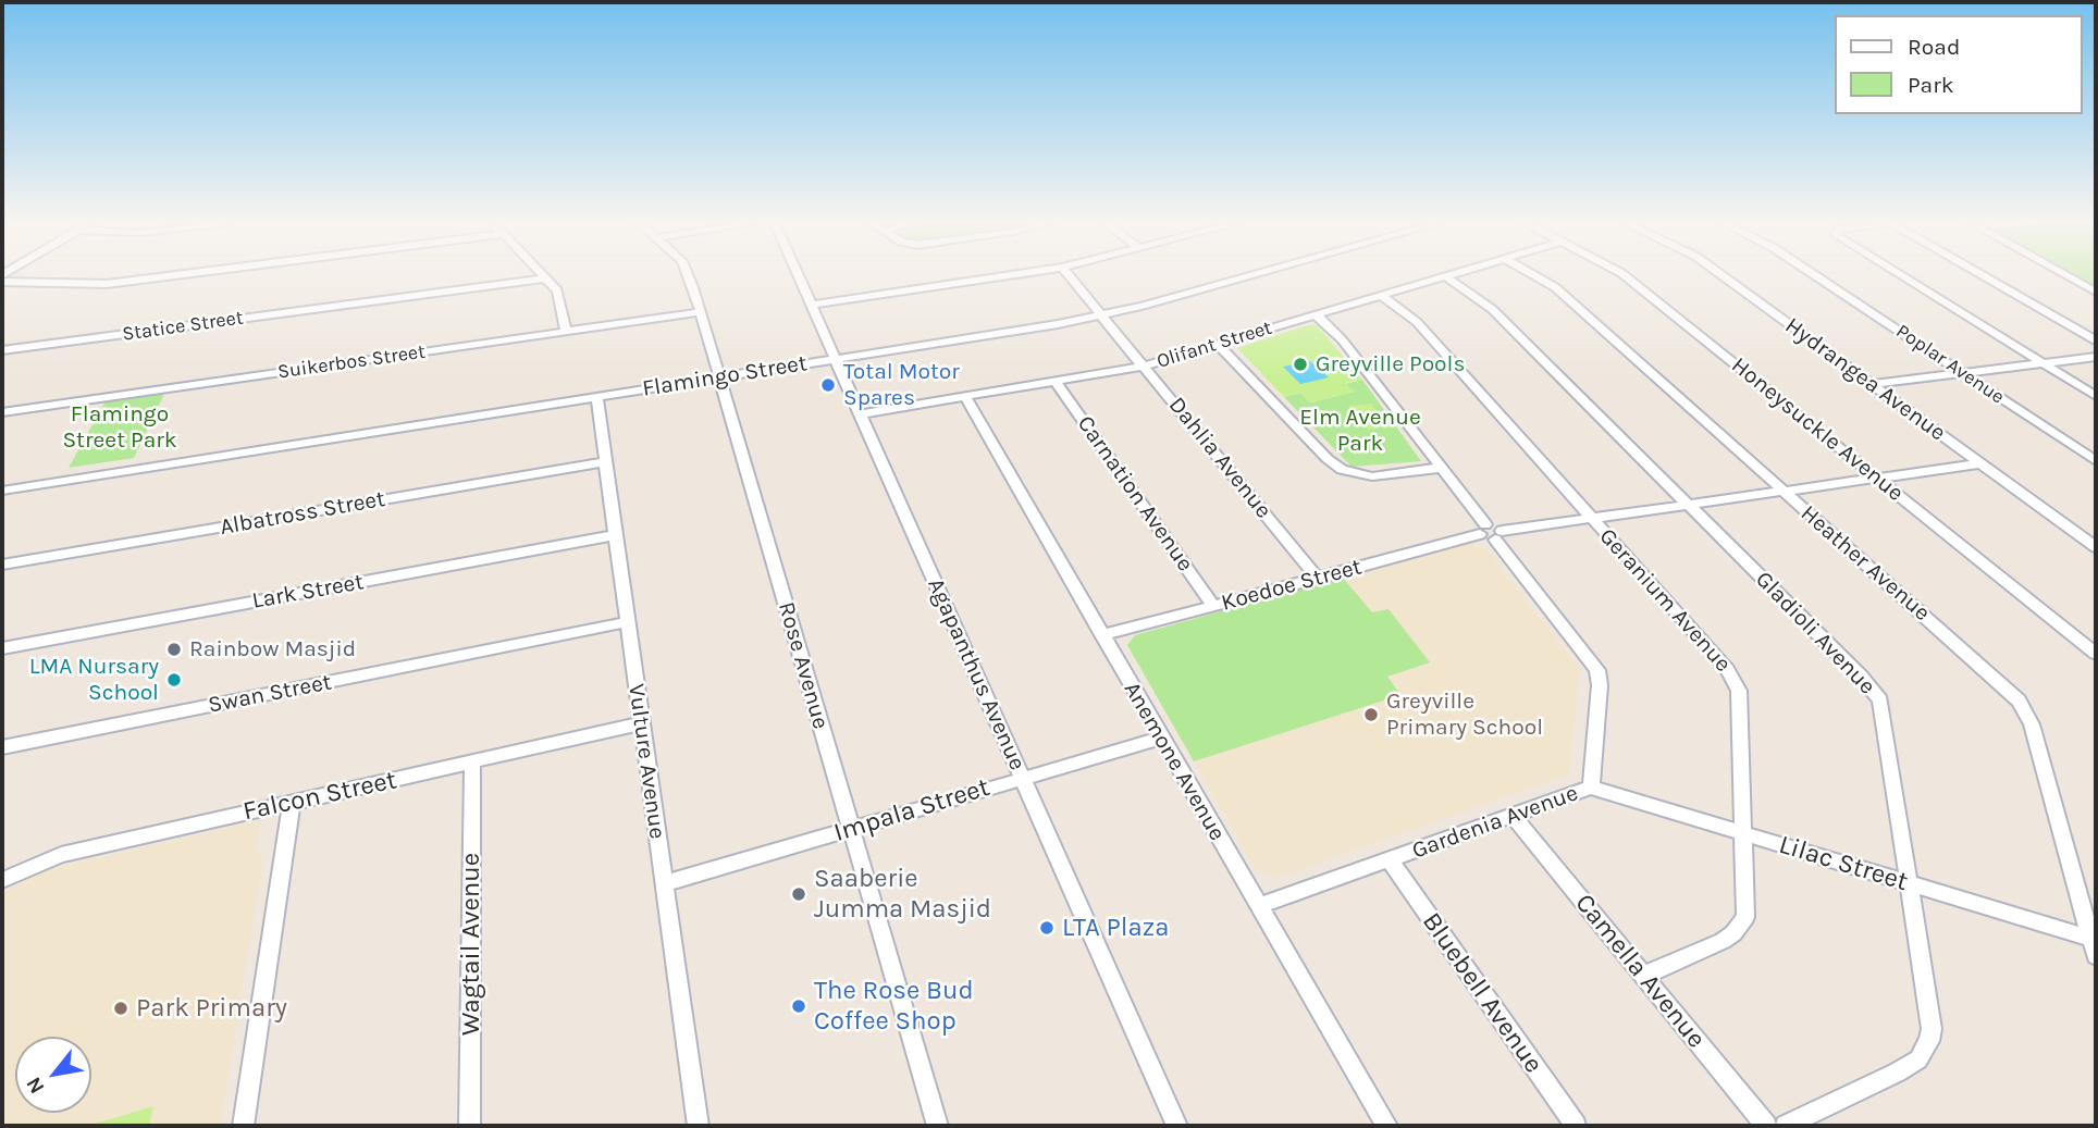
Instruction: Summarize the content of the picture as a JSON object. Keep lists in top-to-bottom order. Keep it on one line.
{"streets":{"street":["Statice Street","Olifant Street","Suikerbos Street","Poplar Avenue","Flamingo Street","Hydrangea Avenue","Honeysuckle Avenue","Dahlia Avenue","Carnation Avenue","Albatross Street","Heather Avenue","Koedoe Street","Lark Street","Geranium Avenue","Gladioli Avenue","Rose Avenue","Agapanthus Avenue","Swan Street","Vulture Avenue","Anemone Avenue","Falcon Street","Impala Street","Gardenia Avenue","Lilac Street","Wagtail Avenue","Camella Avenue","Bluebell Avenue"]},"crossings":[["Olifant Street","Dahlia Avenue"],["Olifant Street","Carnation Avenue"],["Olifant Street","Geranium Avenue"],["Olifant Street","Agapanthus Avenue"],["Olifant Street","Anemone Avenue"],["Olifant Street","Gardenia Avenue"],["Suikerbos Street","Rose Avenue"],["Flamingo Street","Dahlia Avenue"],["Flamingo Street","Rose Avenue"],["Flamingo Street","Agapanthus Avenue"],["Flamingo Street","Vulture Avenue"],["Hydrangea Avenue","Koedoe Street"],["Honeysuckle Avenue","Koedoe Street"],["Dahlia Avenue","Koedoe Street"],["Carnation Avenue","Koedoe Street"],["Albatross Street","Vulture Avenue"],["Heather Avenue","Koedoe Street"],["Heather Avenue","Lilac Street"],["Koedoe Street","Geranium Avenue"],["Koedoe Street","Gladioli Avenue"],["Koedoe Street","Anemone Avenue"],["Koedoe Street","Gardenia Avenue"],["Lark Street","Vulture Avenue"],["Geranium Avenue","Lilac Street"],["Geranium Avenue","Camella Avenue"],["Gladioli Avenue","Lilac Street"],["Rose Avenue","Impala Street"],["Agapanthus Avenue","Impala Street"],["Swan Street","Vulture Avenue"],["Vulture Avenue","Falcon Street"],["Vulture Avenue","Impala Street"],["Anemone Avenue","Impala Street"],["Anemone Avenue","Gardenia Avenue"],["Falcon Street","Wagtail Avenue"],["Gardenia Avenue","Lilac Street"],["Gardenia Avenue","Camella Avenue"],["Gardenia Avenue","Bluebell Avenue"]],"parks":["Flamingo Street Park","Elm Avenue Park"],"places":["Greyville Pools","Total Motor Spares","Rainbow Masjid","LMA Nursary School","Greyville Primary School","Saaberie Jumma Masjid","LTA Plaza","The Rose Bud Coffee Shop","Park Primary"],"legend":["Road","Park"],"north":"bottom left"}
